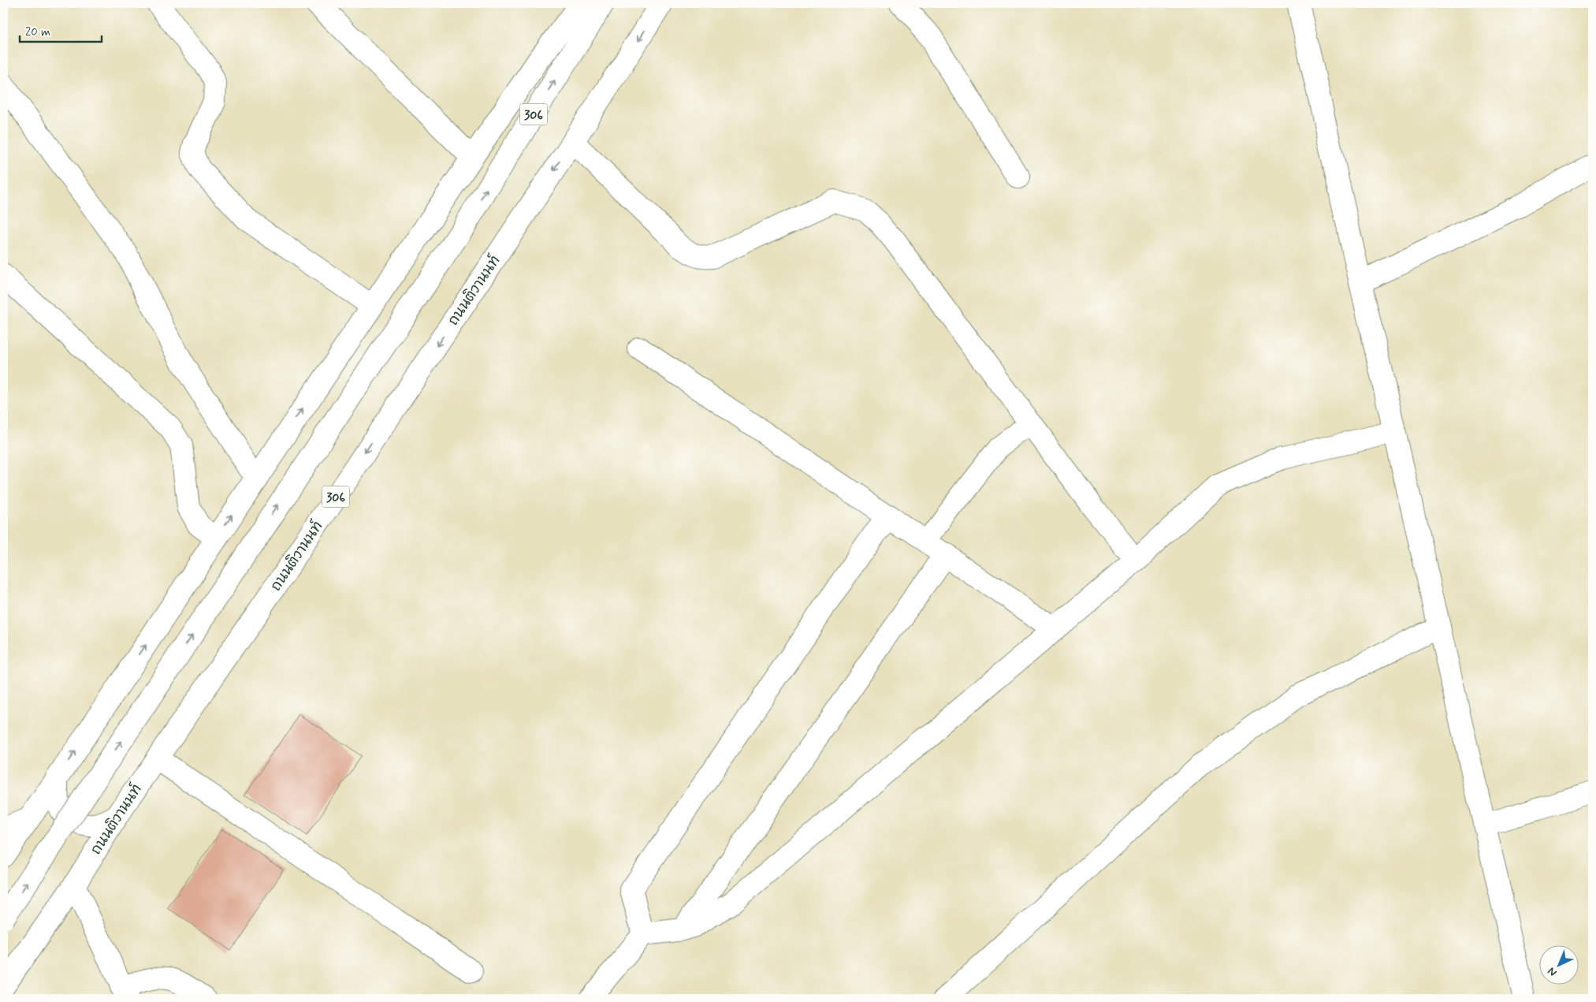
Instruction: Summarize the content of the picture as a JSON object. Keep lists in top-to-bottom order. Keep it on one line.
{"streets":{"main road":["306","ถนนติวานนท์"]},"scale_bar":"20 m","north":"bottom left"}
